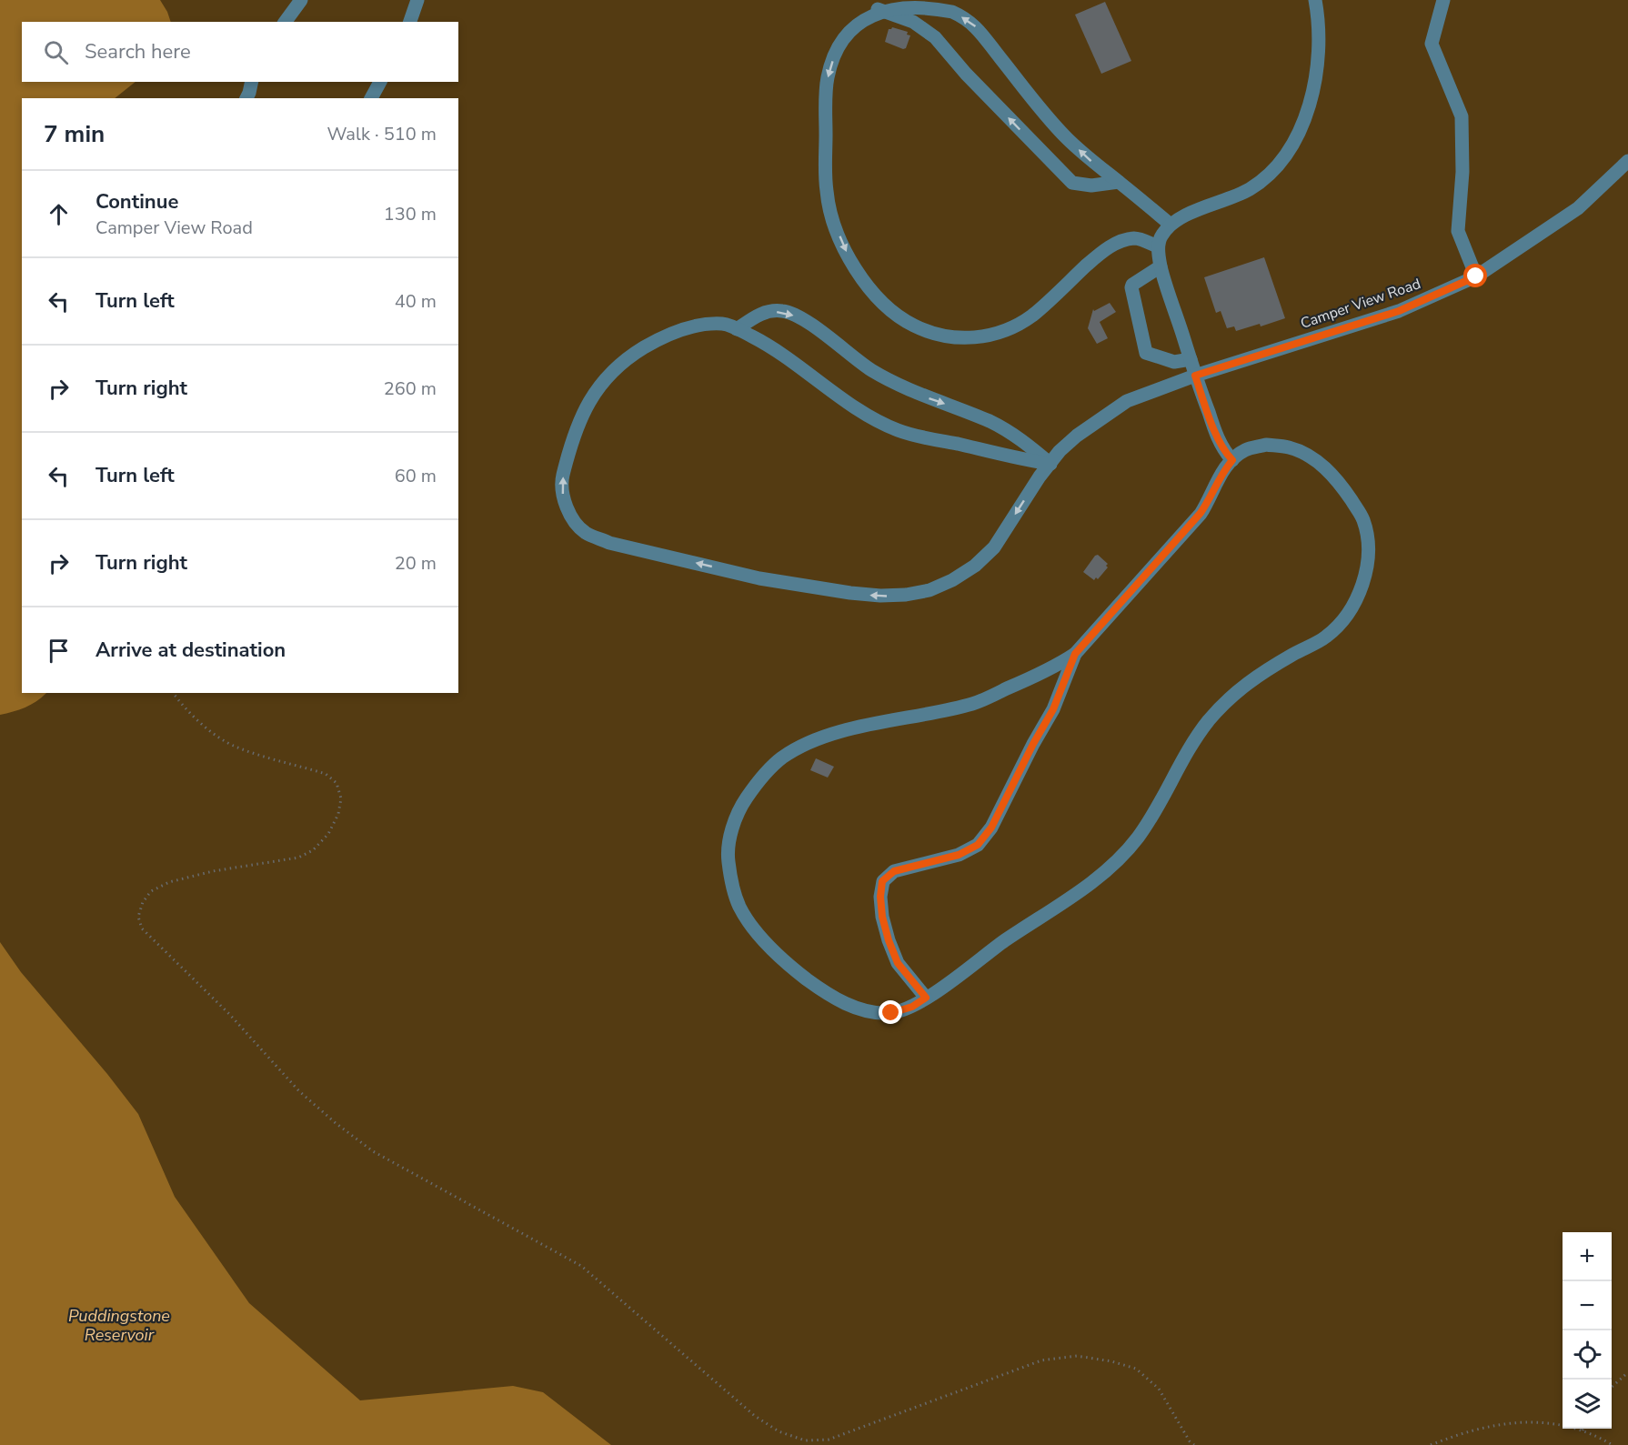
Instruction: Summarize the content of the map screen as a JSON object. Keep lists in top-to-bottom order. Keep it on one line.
{"streets":{"lane":["Camper View Road"]},"water":["Puddingstone Reservoir"],"page":{"search":"Search here","heading":["7 min","Walk · 510 m"],"list":[["Continue","Camper View Road","130 m"],["Turn left","40 m"],["Turn right","260 m"],["Turn left","60 m"],["Turn right","20 m"],"Arrive at destination"],"map_buttons":["+","−"]}}
